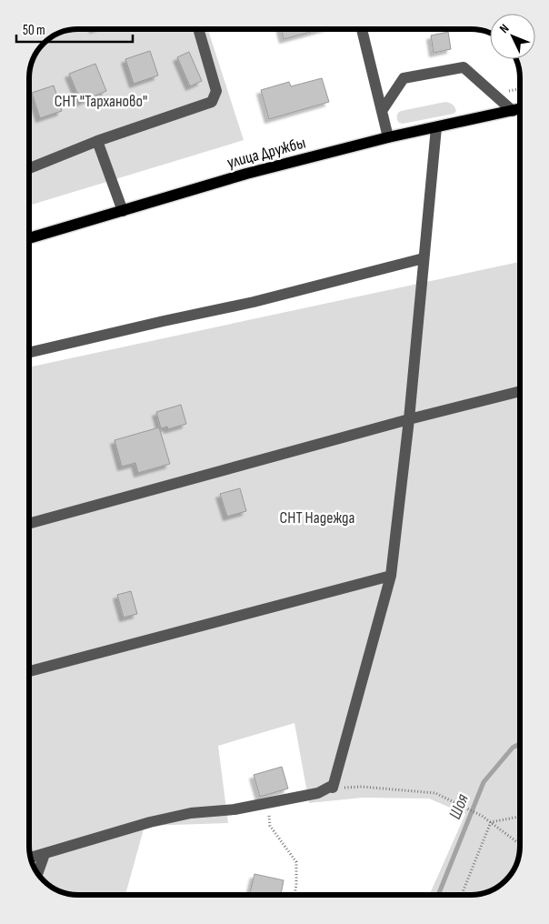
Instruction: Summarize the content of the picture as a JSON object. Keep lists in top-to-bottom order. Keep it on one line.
{"streets":{"main road":["улица Дружбы"]},"water":["Шоя"],"parks":["СНТ \"Тарханово\"","СНТ Надежда"],"scale_bar":"50 m","north":"top left"}
